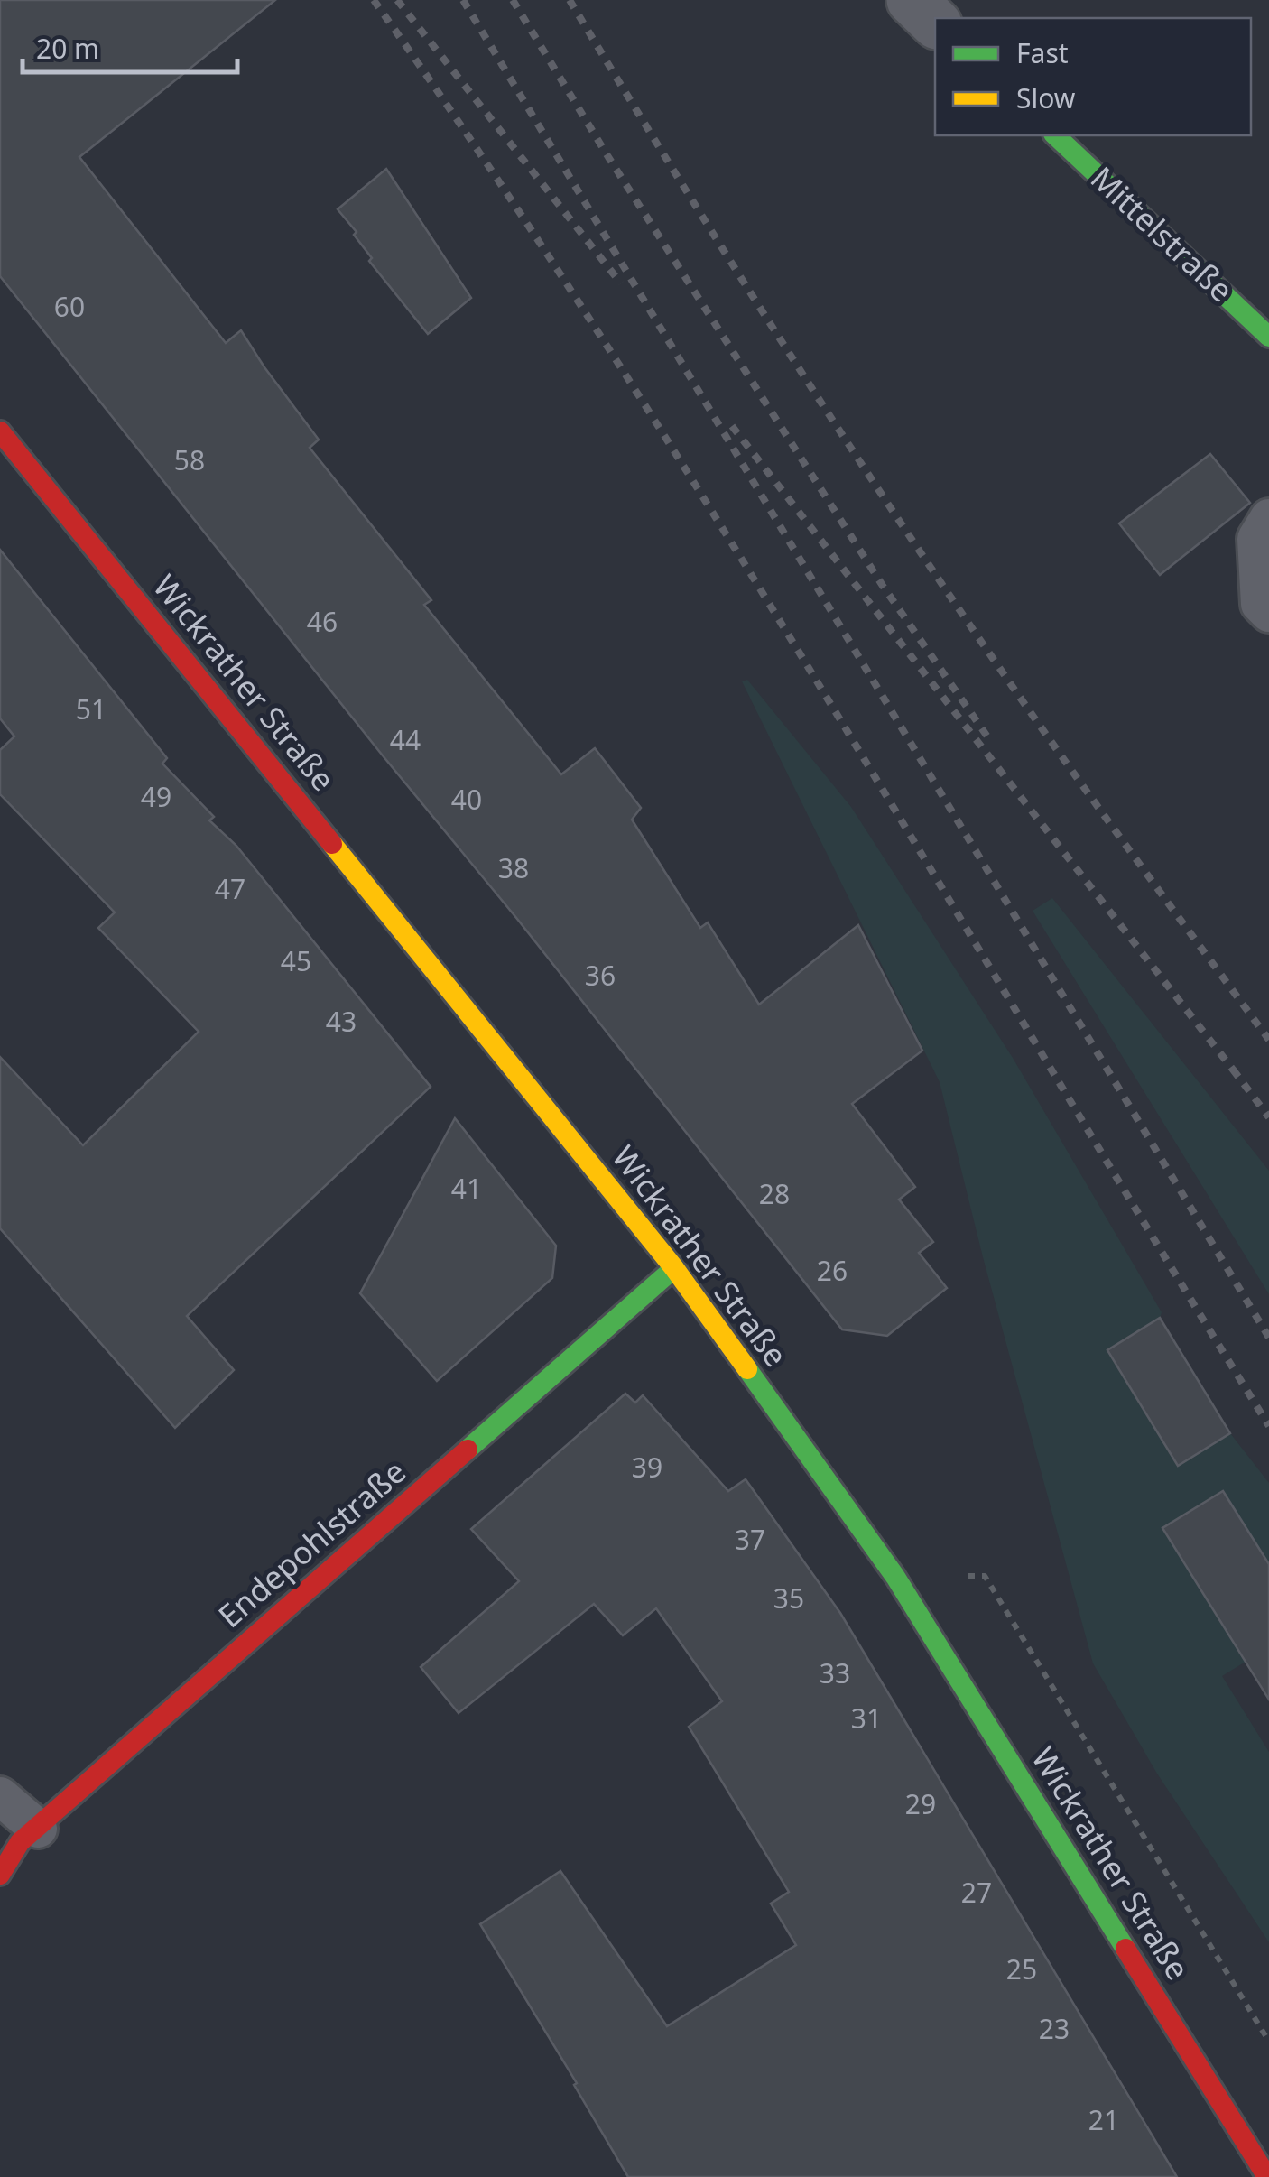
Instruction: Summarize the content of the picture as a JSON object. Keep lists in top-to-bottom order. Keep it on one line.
{"streets":{"main road":["Mittelstraße","Wickrather Straße","Endepohlstraße"]},"crossings":[["Wickrather Straße","Endepohlstraße"]],"house_numbers":["60","58","46","51","44","49","40","38","47","45","36","43","41","28","26","39","37","35","33","31","29","27","25","23","21"],"legend":["Fast","Slow"],"scale_bar":"20 m"}
